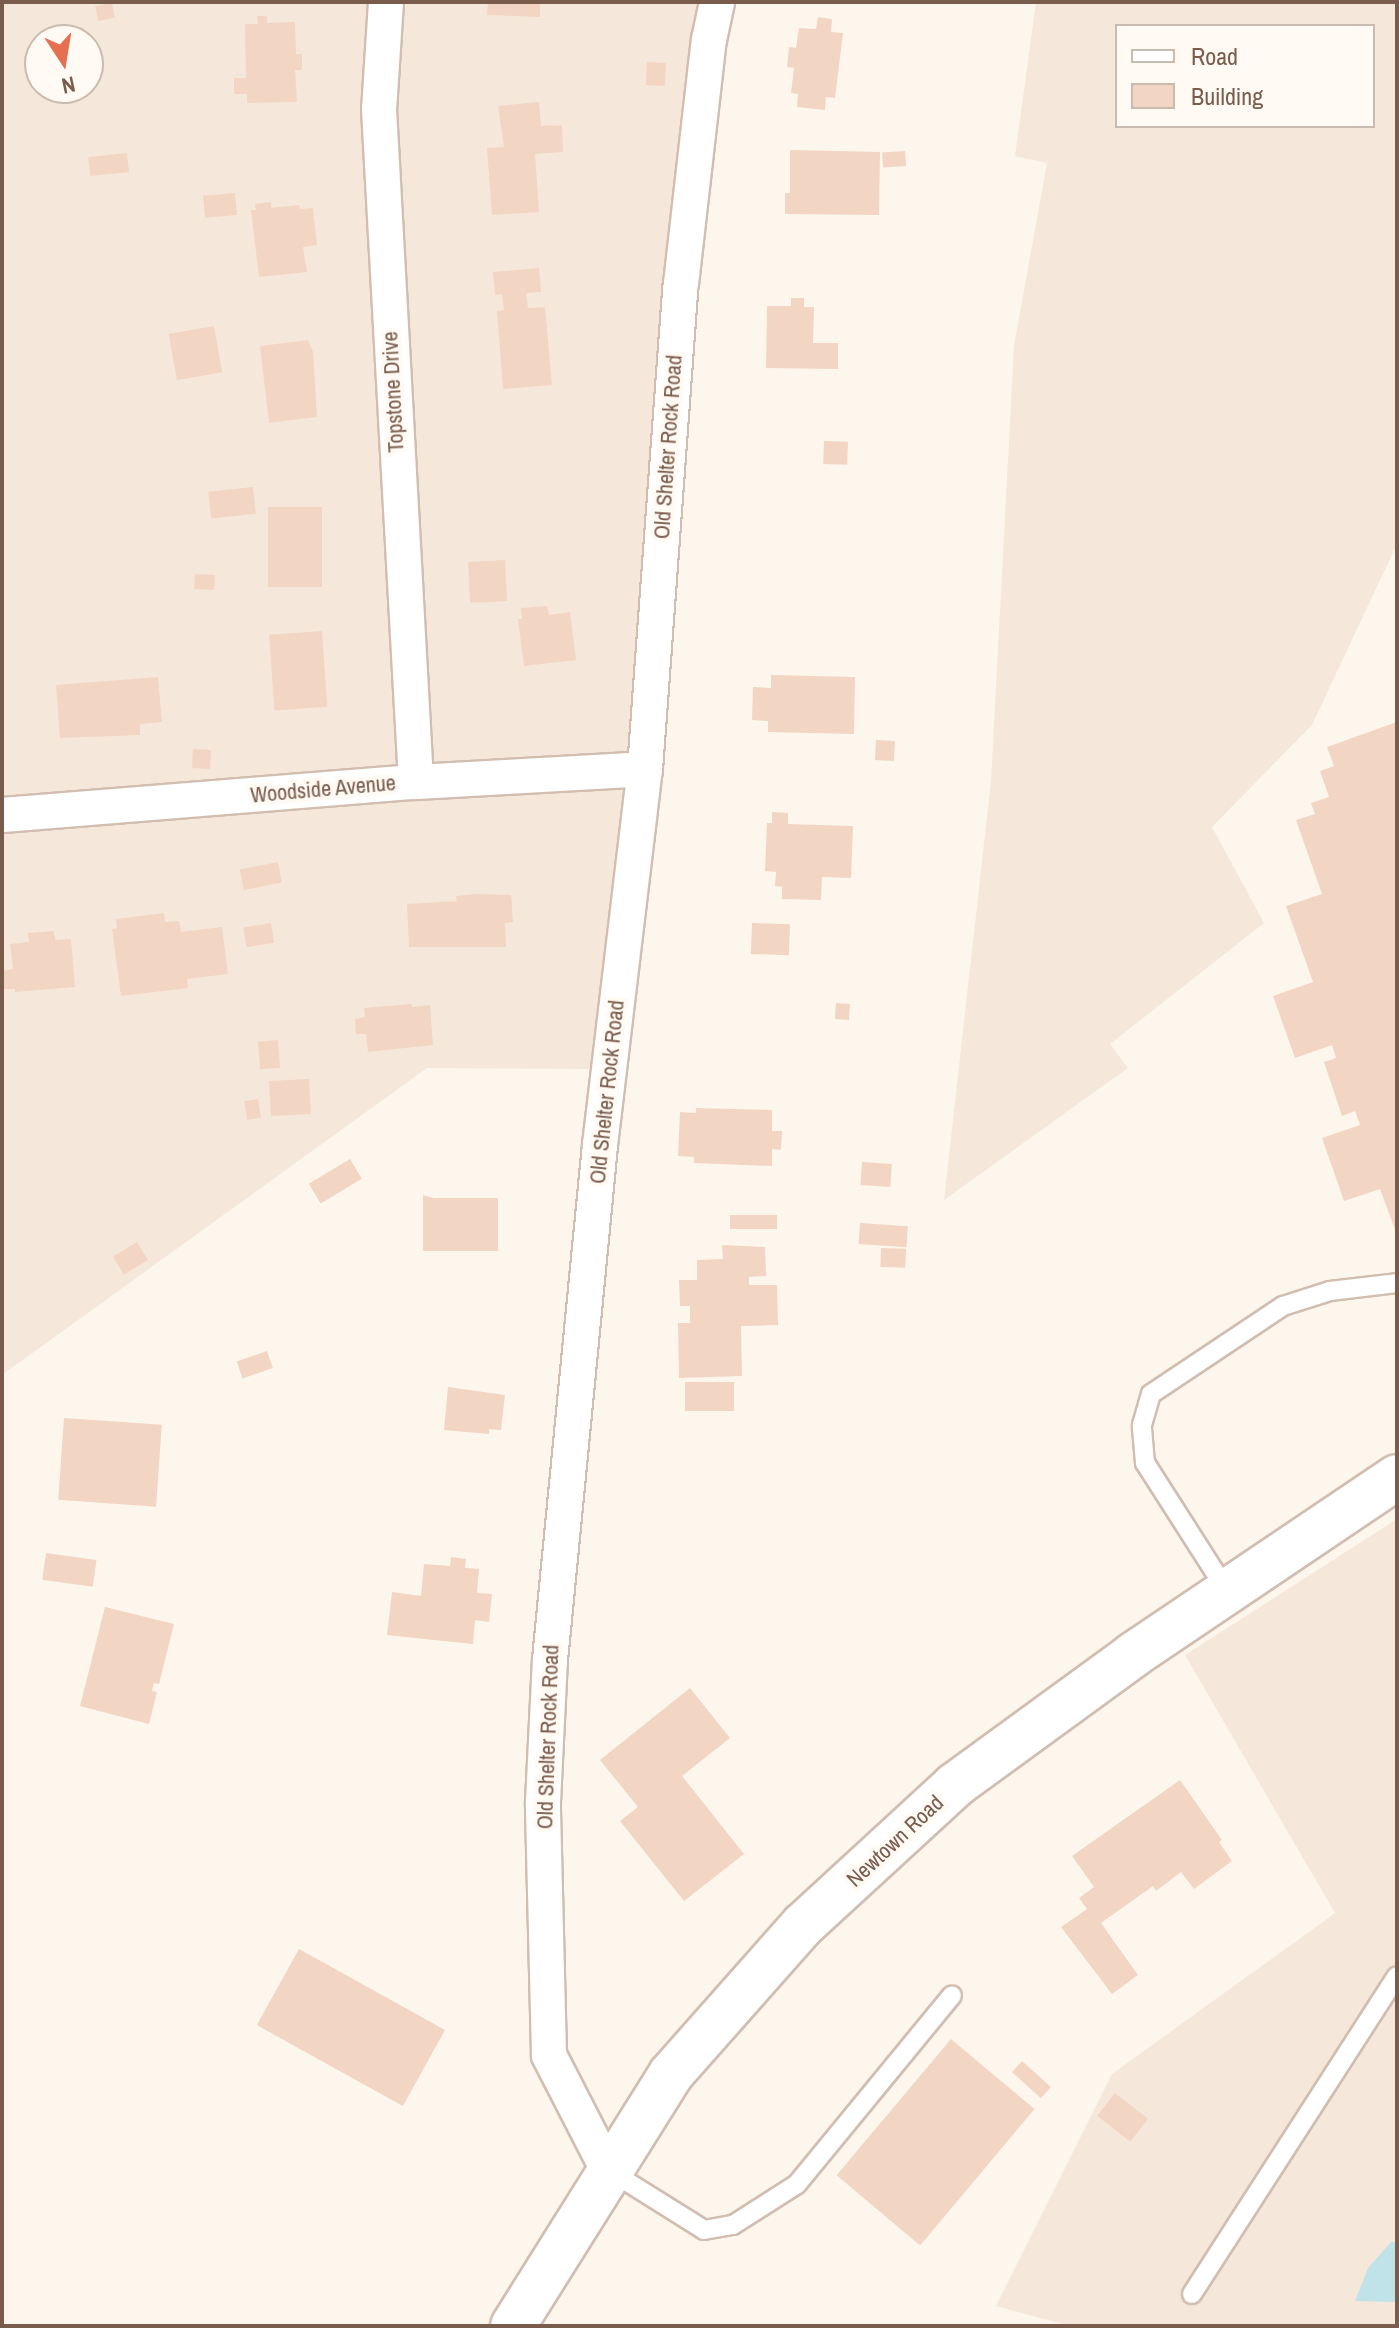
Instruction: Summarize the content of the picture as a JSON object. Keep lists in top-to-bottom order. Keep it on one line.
{"streets":{"main road":["Newtown Road"],"street":["Topstone Drive","Old Shelter Rock Road","Woodside Avenue"]},"crossings":[["Topstone Drive","Woodside Avenue"],["Old Shelter Rock Road","Woodside Avenue"],["Old Shelter Rock Road","Newtown Road"]],"legend":["Road","Building"],"north":"bottom"}
